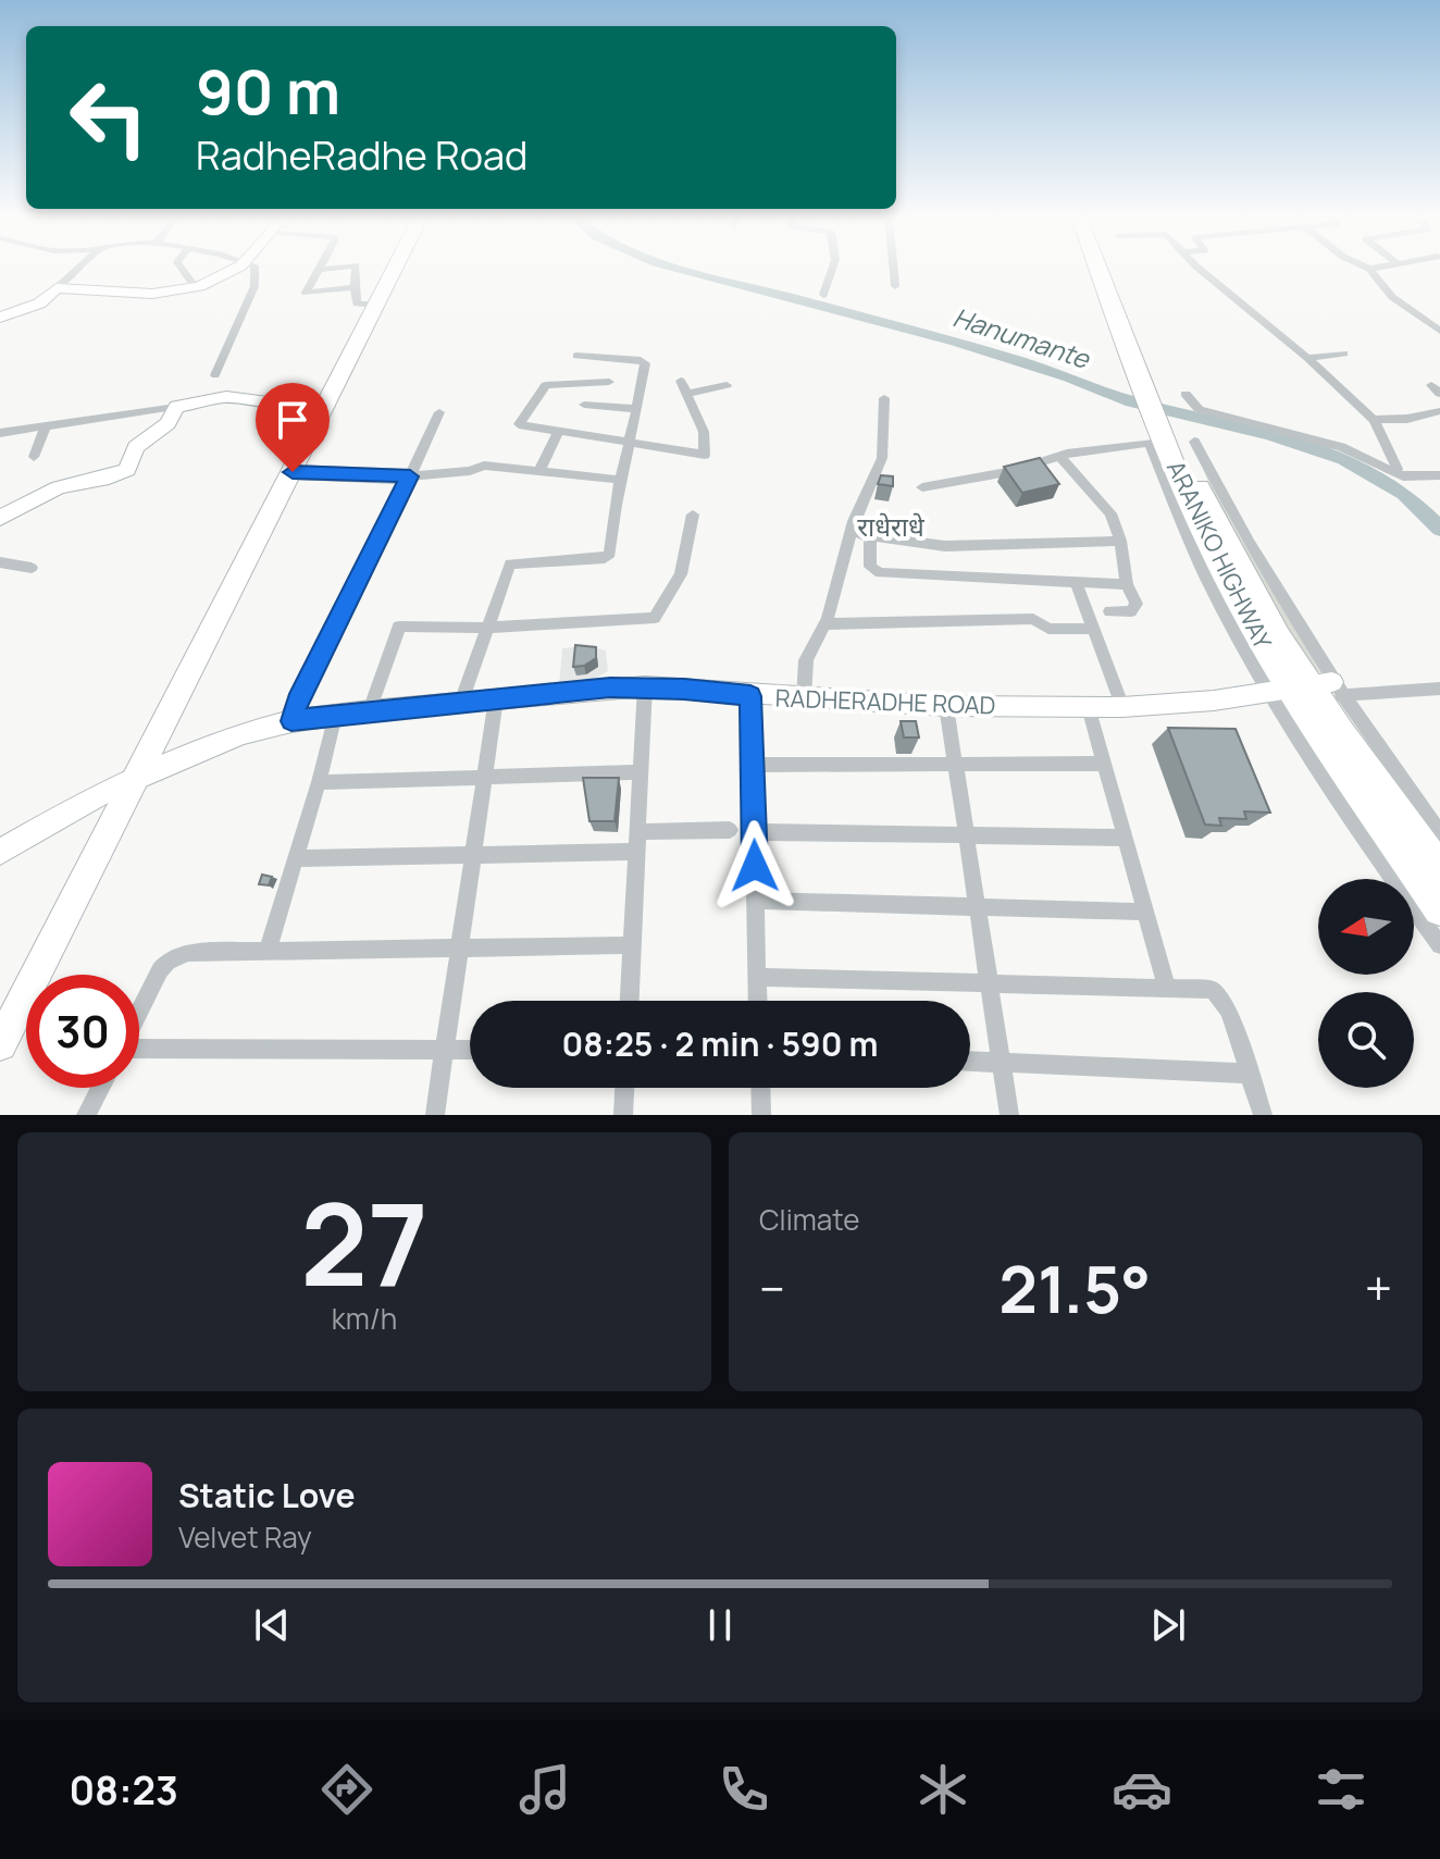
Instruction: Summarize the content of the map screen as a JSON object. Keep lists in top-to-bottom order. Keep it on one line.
{"streets":{"highway":["ARANIKO HIGHWAY"],"main road":["RADHERADHE ROAD"]},"crossings":[["ARANIKO HIGHWAY","RADHERADHE ROAD"]],"districts":["राधेराधे"],"water":["Hanumante"],"north":"left","page":{"turn":["90 m","RadheRadhe Road"],"limit":"30","trip":"08:25 · 2 min · 590 m","tile":[["27","km/h"],"Climate"],"heat":["−","21.5°","+"],"song":["Static Love","Velvet Ray"],"tabs":"08:23"}}
